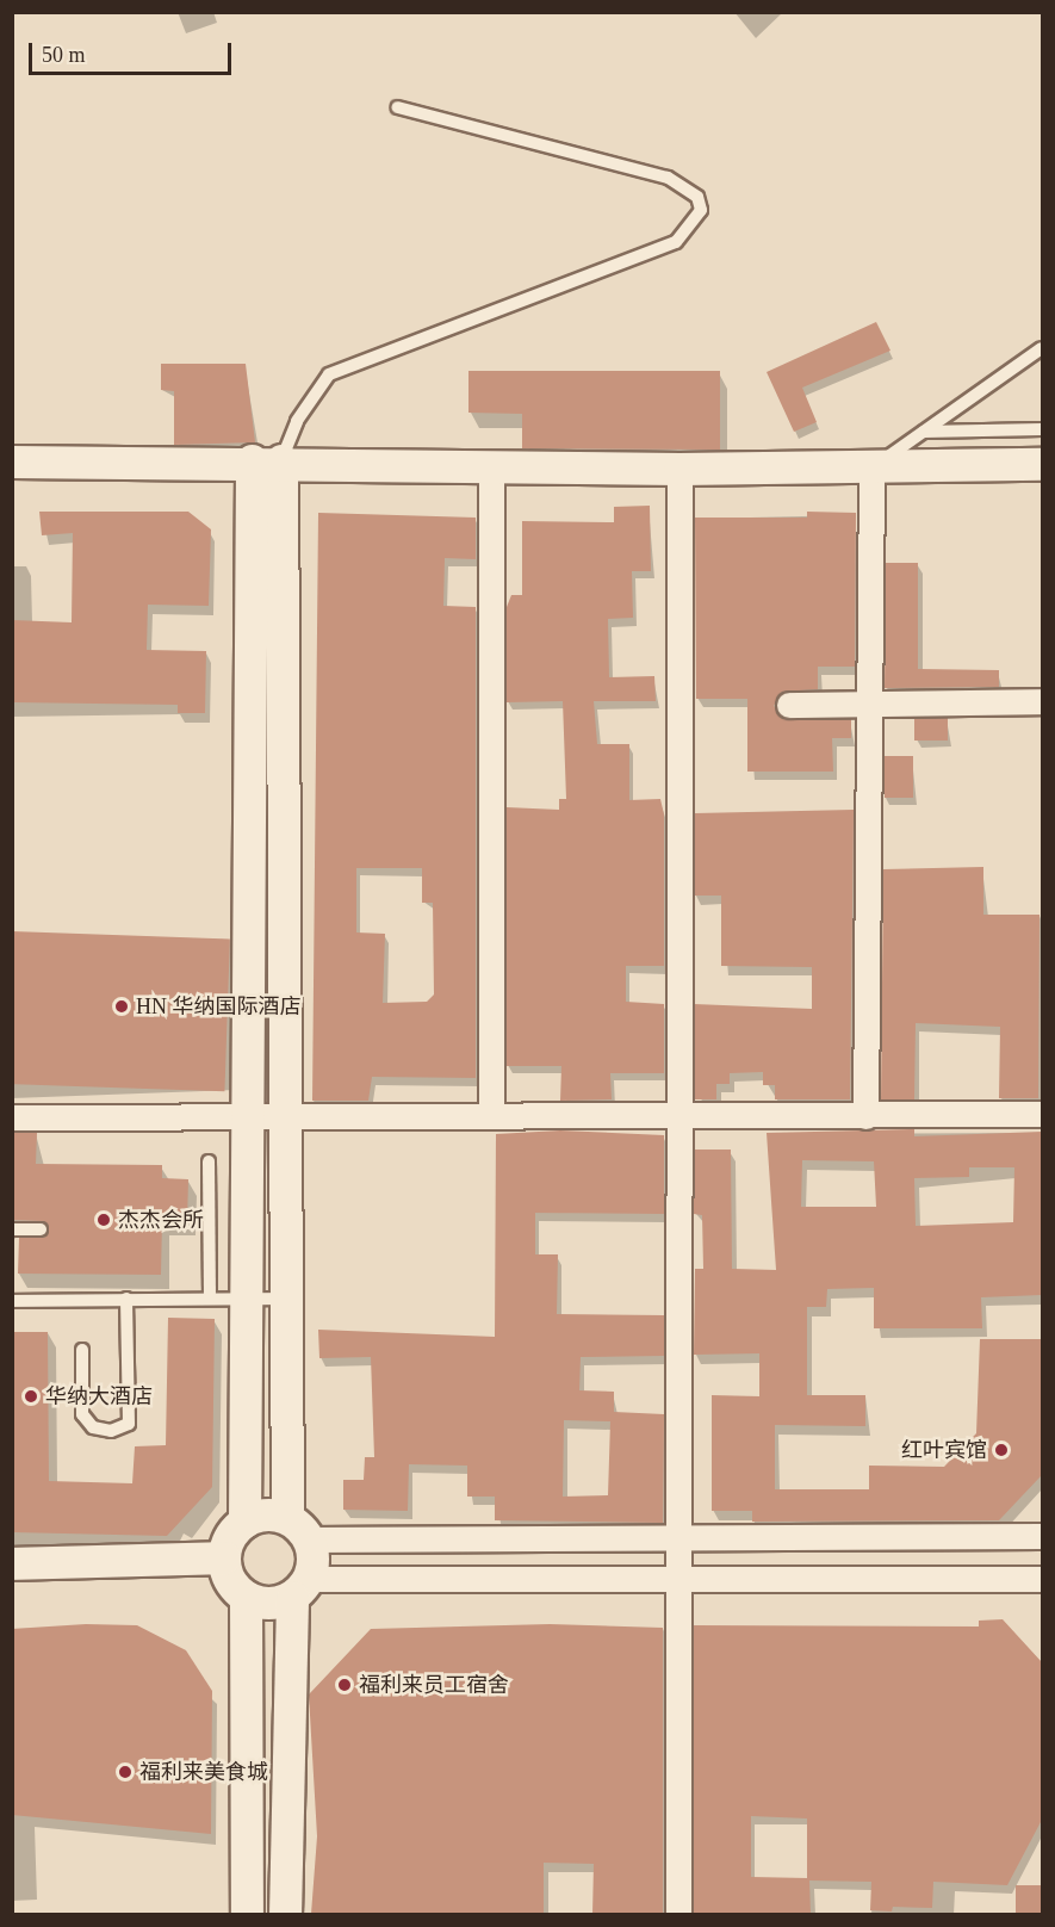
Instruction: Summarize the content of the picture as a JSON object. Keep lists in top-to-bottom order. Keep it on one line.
{"places":["HN 华纳国际酒店","杰杰会所","华纳大酒店","红叶宾馆","福利来员工宿舍","福利来美食城"],"scale_bar":"50 m"}
